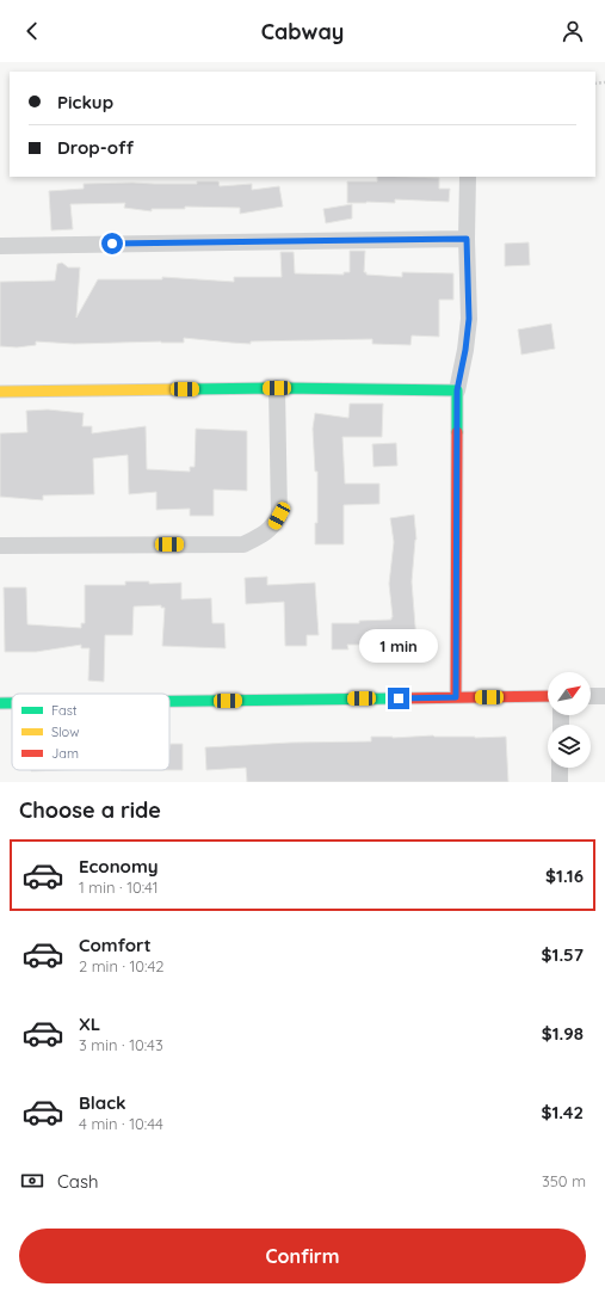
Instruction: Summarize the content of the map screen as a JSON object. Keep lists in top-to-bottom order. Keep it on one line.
{"legend":["Fast","Slow","Jam"],"north":"top right","page":{"header":"Cabway","banner":["Pickup","Drop-off"],"bubble":"1 min","heading":"Choose a ride","list":[{"name":"Economy","note":"1 min · 10:41","value":"$1.16"},{"name":"Comfort","note":"2 min · 10:42","value":"$1.57"},{"name":"XL","note":"3 min · 10:43","value":"$1.98"},{"name":"Black","note":"4 min · 10:44","value":"$1.42"}],"pay":["Cash","350 m"],"buttons":"Confirm"}}
